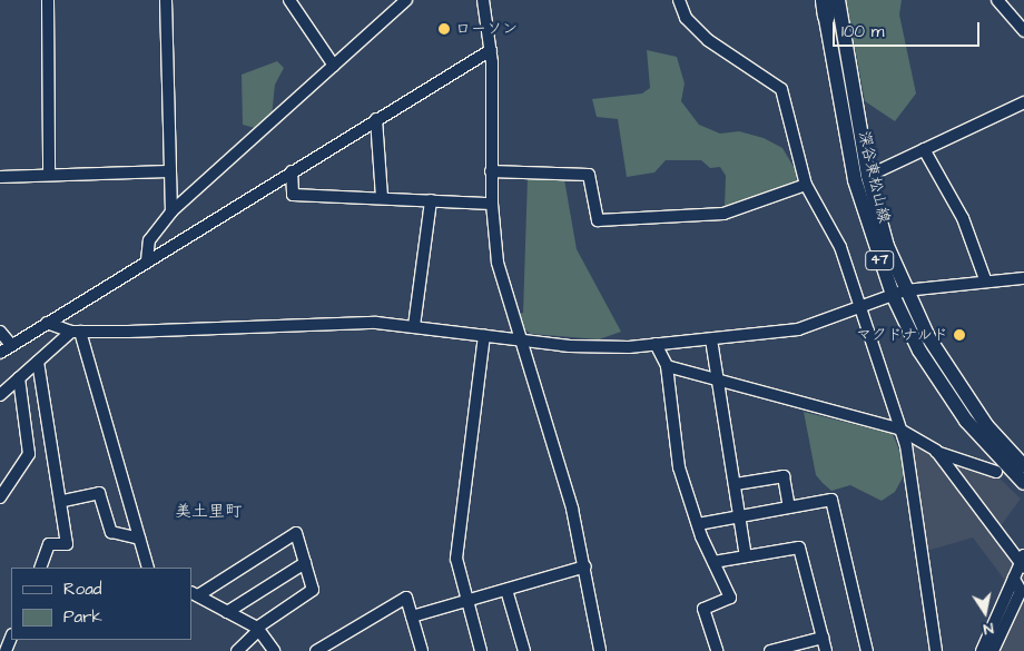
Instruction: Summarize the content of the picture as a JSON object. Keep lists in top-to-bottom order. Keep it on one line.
{"streets":{"main road":["深谷東松山線","47"]},"districts":["美土里町"],"places":["ローソン","マクドナルド"],"legend":["Road","Park"],"scale_bar":"100 m","north":"bottom"}
